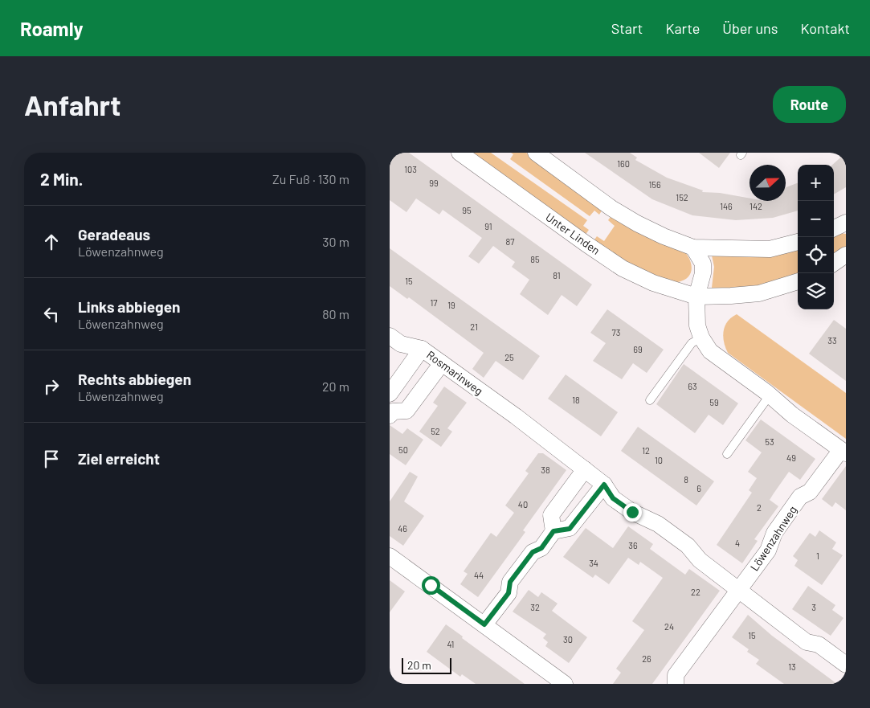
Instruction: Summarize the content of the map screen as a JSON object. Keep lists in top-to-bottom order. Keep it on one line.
{"streets":{"street":["Unter Linden","Rosmarinweg","Löwenzahnweg"]},"house_numbers":["160","103","99","156","152","146","142","95","91","87","85","81","15","17","19","21","73","33","69","25","63","18","59","52","53","50","12","49","10","38","8","6","40","2","46","4","36","1","34","44","22","32","3","24","15","30","41","26","13"],"scale_bar":"20 m","north":"right","page":{"header":"Roamly","nav":["Start","Karte","Über uns","Kontakt"],"buttons":"Route","title":"Anfahrt","heading":["2 Min.","Zu Fuß · 130 m"],"map_buttons":["+","−"],"list":[["Geradeaus","Löwenzahnweg","30 m"],["Links abbiegen","Löwenzahnweg","80 m"],["Rechts abbiegen","Löwenzahnweg","20 m"],"Ziel erreicht"],"scale":"20 m"}}
